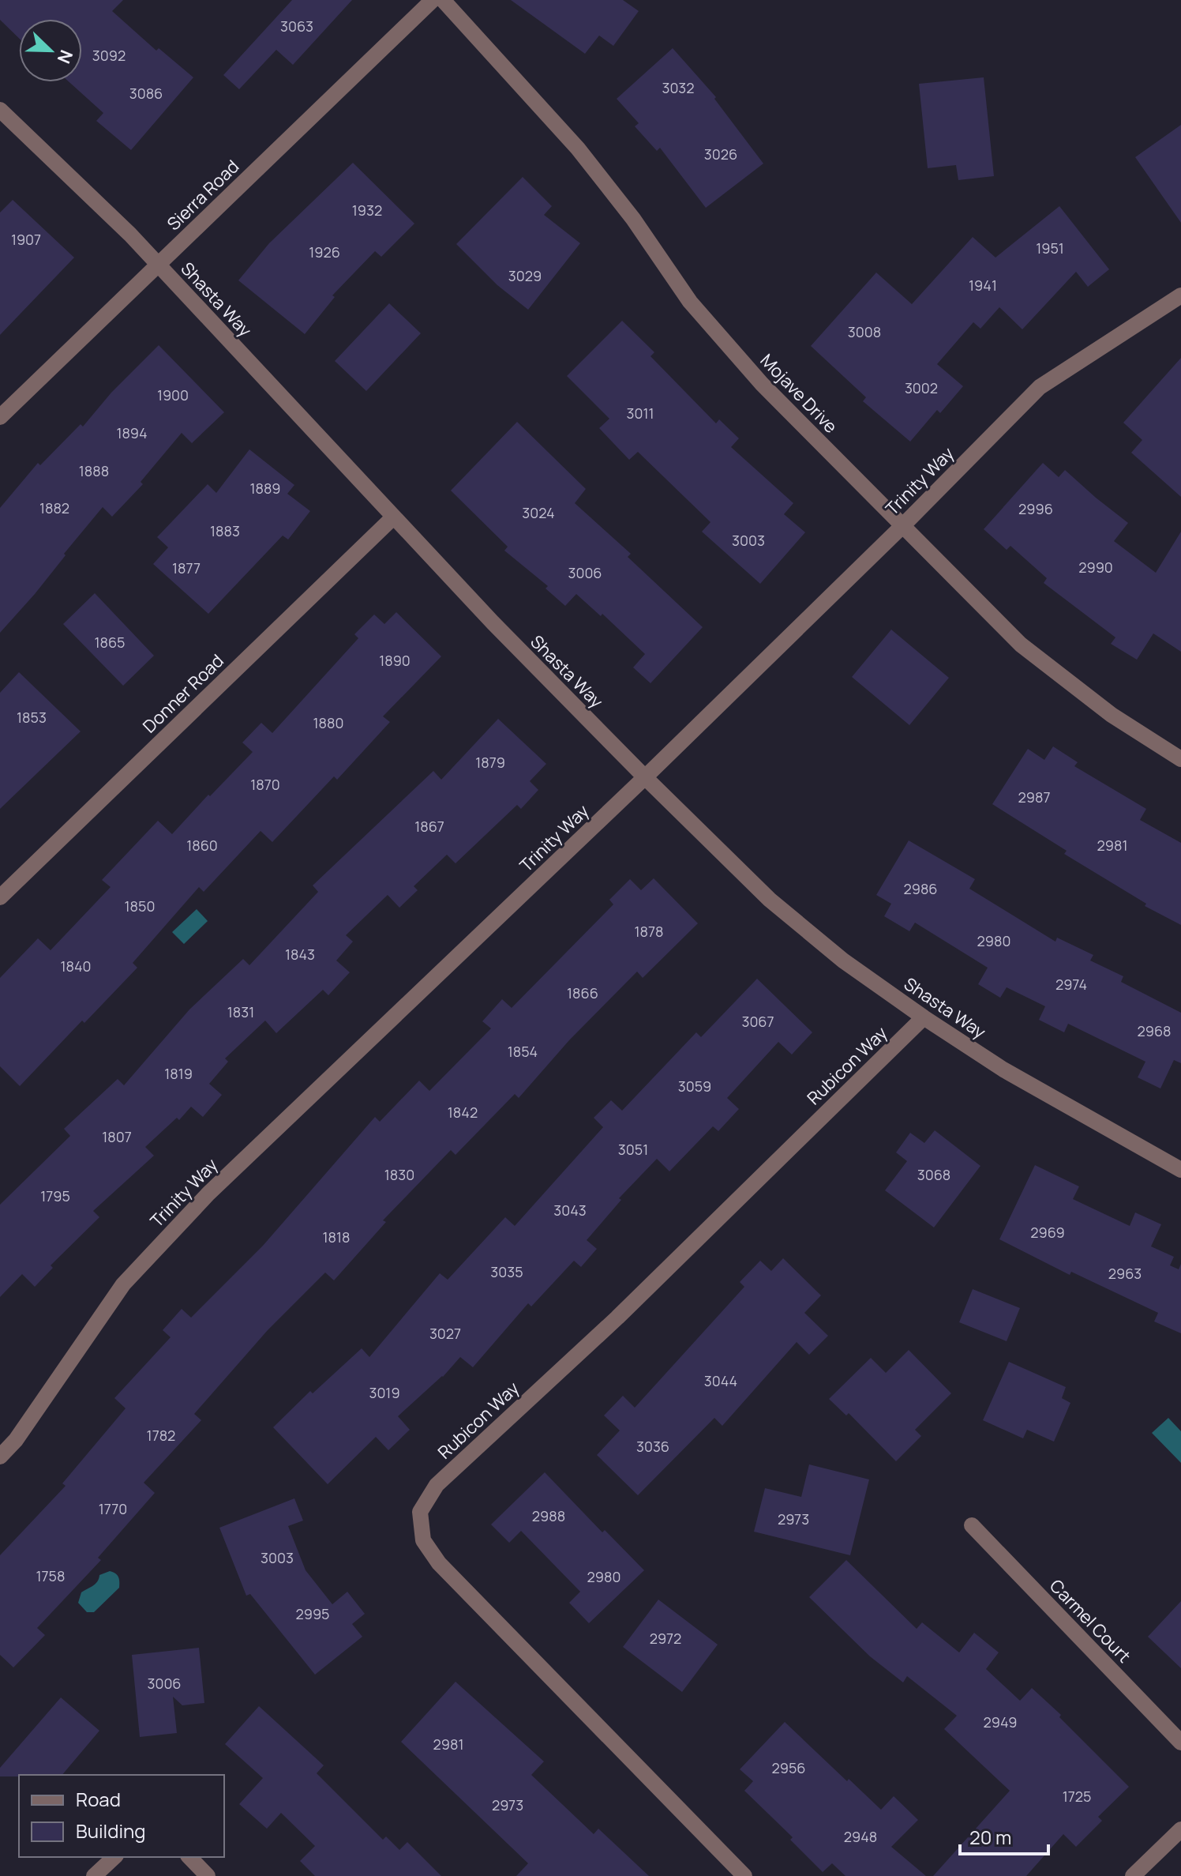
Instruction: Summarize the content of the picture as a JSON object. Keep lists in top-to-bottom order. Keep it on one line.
{"streets":{"street":["Sierra Road","Shasta Way","Mojave Drive","Trinity Way","Donner Road","Rubicon Way","Carmel Court"]},"crossings":[["Sierra Road","Shasta Way"],["Shasta Way","Trinity Way"],["Shasta Way","Donner Road"],["Shasta Way","Rubicon Way"],["Mojave Drive","Trinity Way"]],"house_numbers":["3063","3092","3032","3086","3026","1932","1907","1951","1926","3029","1941","3008","3002","1900","3011","1894","1888","1889","1882","2996","3024","1883","3003","2990","1877","3006","1865","1890","1853","1880","1879","1870","2987","1867","1860","2981","2986","1850","1878","2980","1843","1840","2974","1866","1831","3067","2968","1854","1819","3059","1842","1807","3051","1830","3068","1795","3043","2969","1818","3035","2963","3027","3044","3019","1782","3036","1770","2988","2973","3003","1758","2980","2995","2972","3006","2949","2981","2956","1725","2973","2948"],"legend":["Road","Building"],"scale_bar":"20 m","north":"bottom right"}
